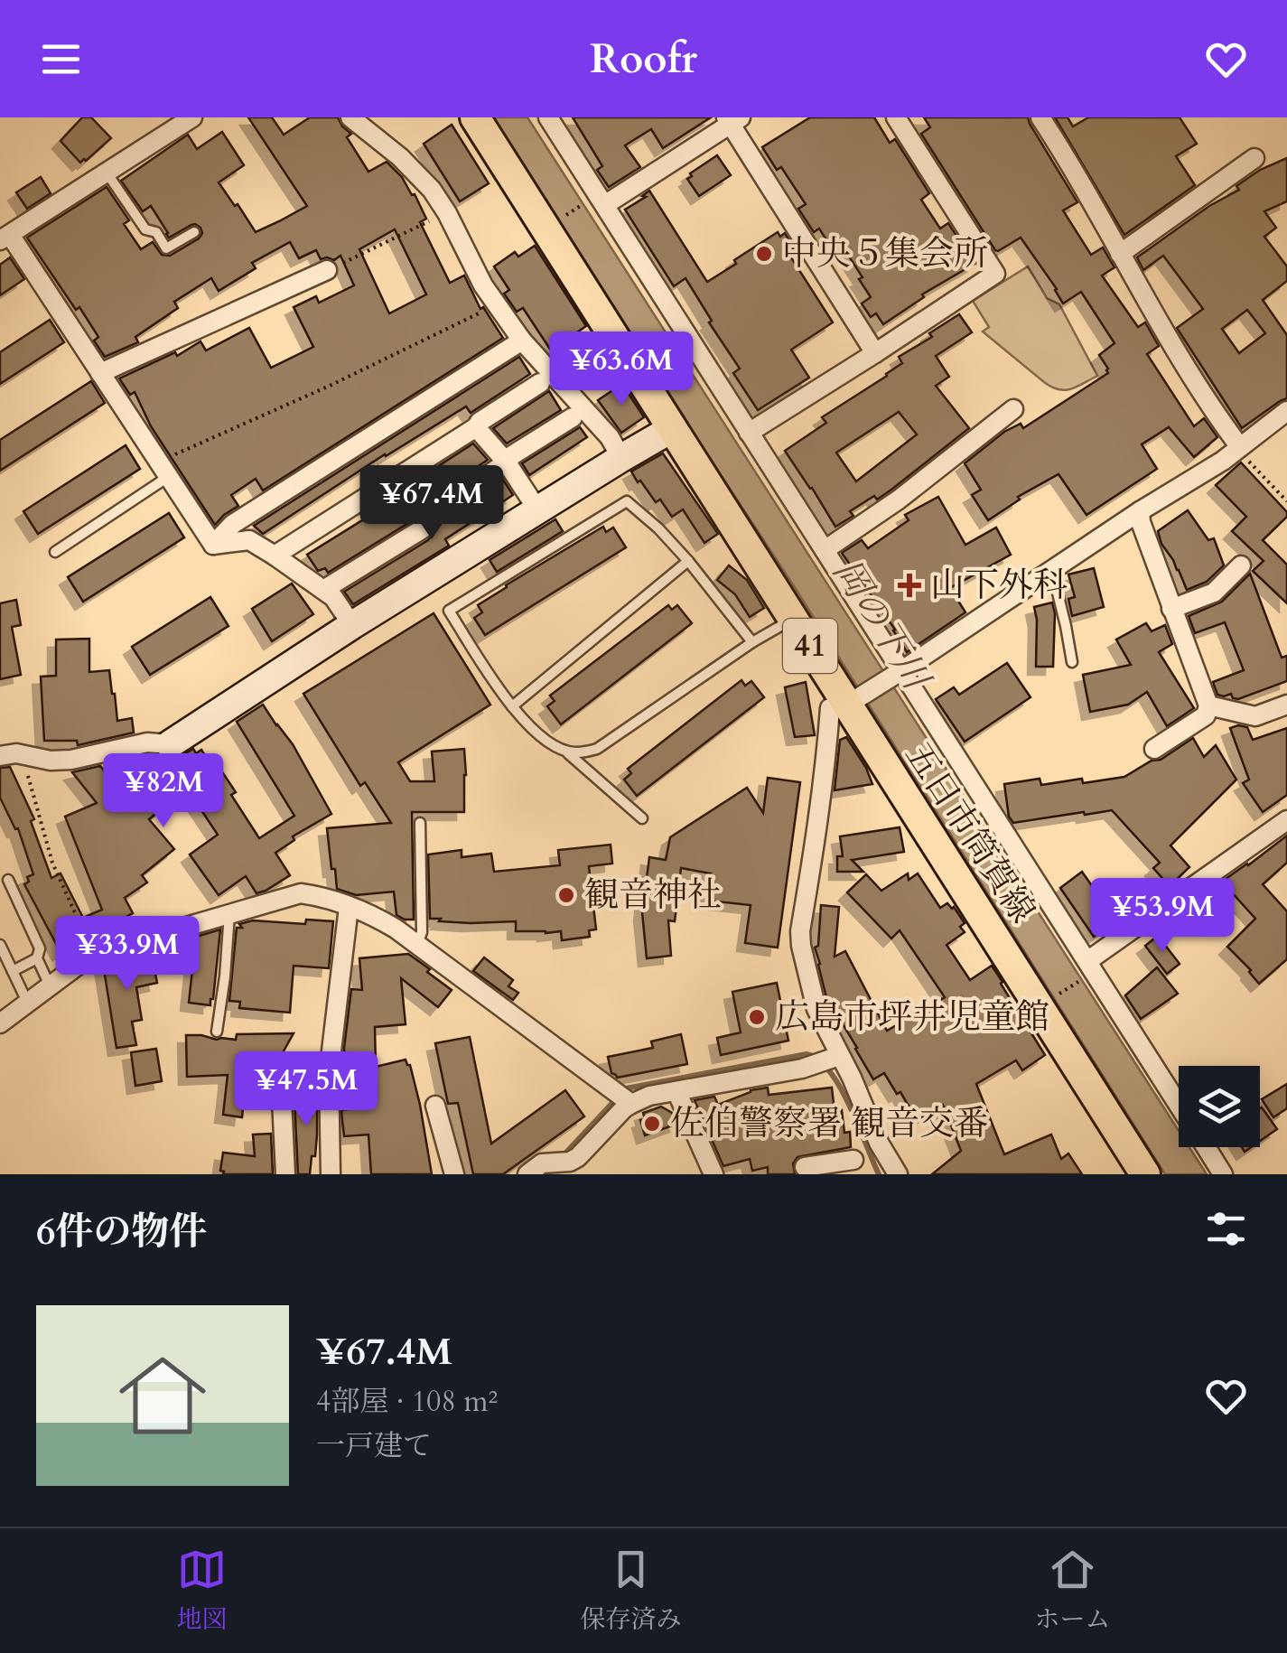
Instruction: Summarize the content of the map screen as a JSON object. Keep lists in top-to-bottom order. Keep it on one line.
{"streets":{"main road":["41","五日市筒賀線"]},"water":["岡の下川"],"places":{"other":["中央５集会所","観音神社","広島市坪井児童館","佐伯警察署 観音交番"],"health":["山下外科"]},"page":{"header":"Roofr","price":["¥63.6M","¥67.4M","¥82M","¥53.9M","¥33.9M","¥47.5M"],"heading":"6件の物件","list":[{"name":"¥67.4M","note":"4部屋 · 108 m² · 一戸建て"}],"tabs":["地図","保存済み","ホーム"]}}
